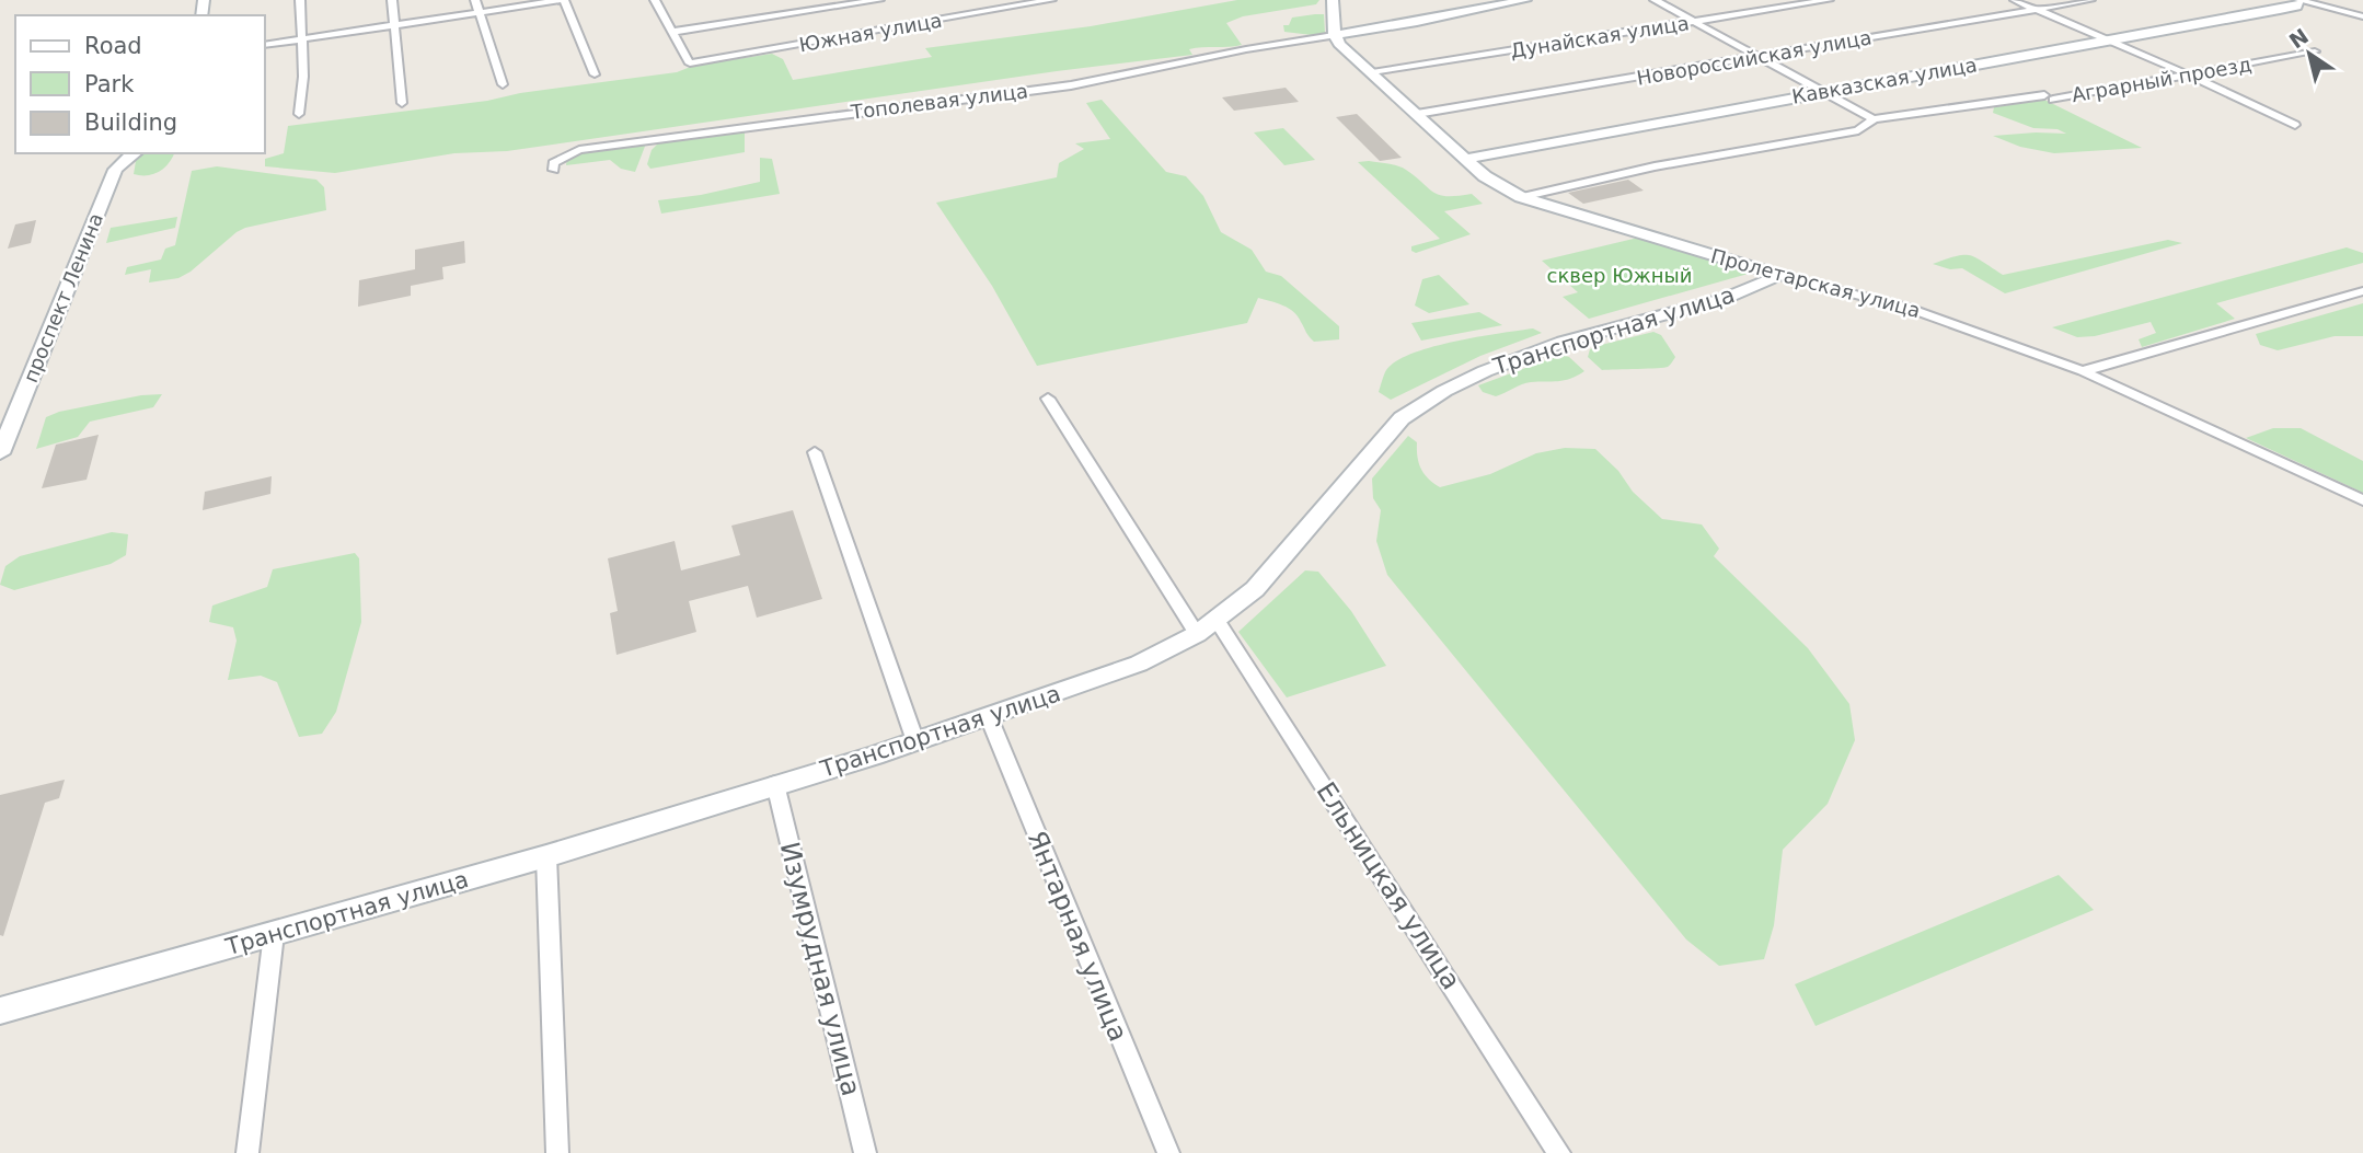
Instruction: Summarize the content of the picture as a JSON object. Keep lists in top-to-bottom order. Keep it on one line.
{"streets":{"street":["Южная улица","Дунайская улица","Новороссийская улица","Аграрный проезд","Кавказская улица","Тополевая улица","Пролетарская улица","проспект Ленина","Транспортная улица","Ельницкая улица","Янтарная улица","Изумрудная улица"]},"crossings":[["Дунайская улица","Пролетарская улица"],["Новороссийская улица","Пролетарская улица"],["Аграрный проезд","Пролетарская улица"],["Кавказская улица","Пролетарская улица"],["Тополевая улица","Пролетарская улица"],["Пролетарская улица","Транспортная улица"],["Транспортная улица","Ельницкая улица"],["Транспортная улица","Янтарная улица"],["Транспортная улица","Изумрудная улица"]],"parks":["сквер Южный"],"legend":["Road","Park","Building"],"north":"top left"}
